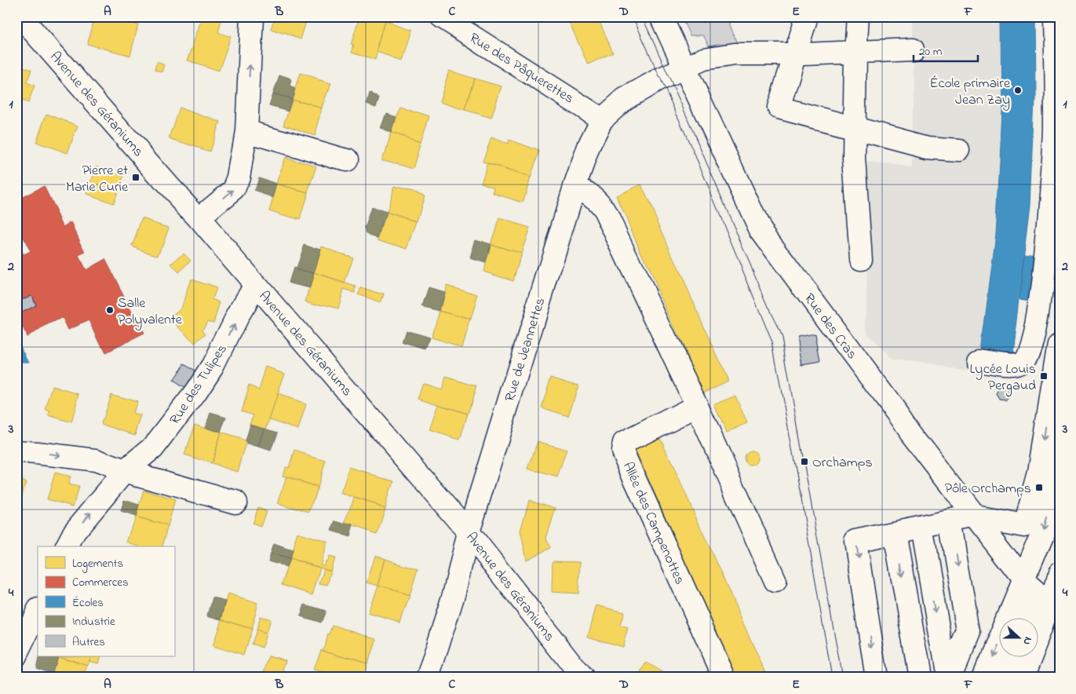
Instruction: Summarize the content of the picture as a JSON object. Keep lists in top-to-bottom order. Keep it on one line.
{"streets":{"street":["Rue des Pâquerettes","Avenue des Géraniums","Rue des Cras","Rue de Jeannettes","Rue des Tulipes","Allée des Campenottes"]},"crossings":[["Rue des Pâquerettes","Rue de Jeannettes"],["Avenue des Géraniums","Rue de Jeannettes"],["Avenue des Géraniums","Rue des Tulipes"],["Rue des Cras","Rue de Jeannettes"]],"one_way":["Rue des Tulipes"],"places":{"other":["École primaire Jean Zay","Salle Polyvalente"],"transit":["Pierre et Marie Curie","Lycée Louis Pergaud","Orchamps","Pôle Orchamps"]},"legend":["Logements","Commerces","Écoles","Industrie","Autres"],"scale_bar":"20 m","north":"right","grid":{"columns":["A","B","C","D","E","F"],"rows":["1","2","3","4"]}}
